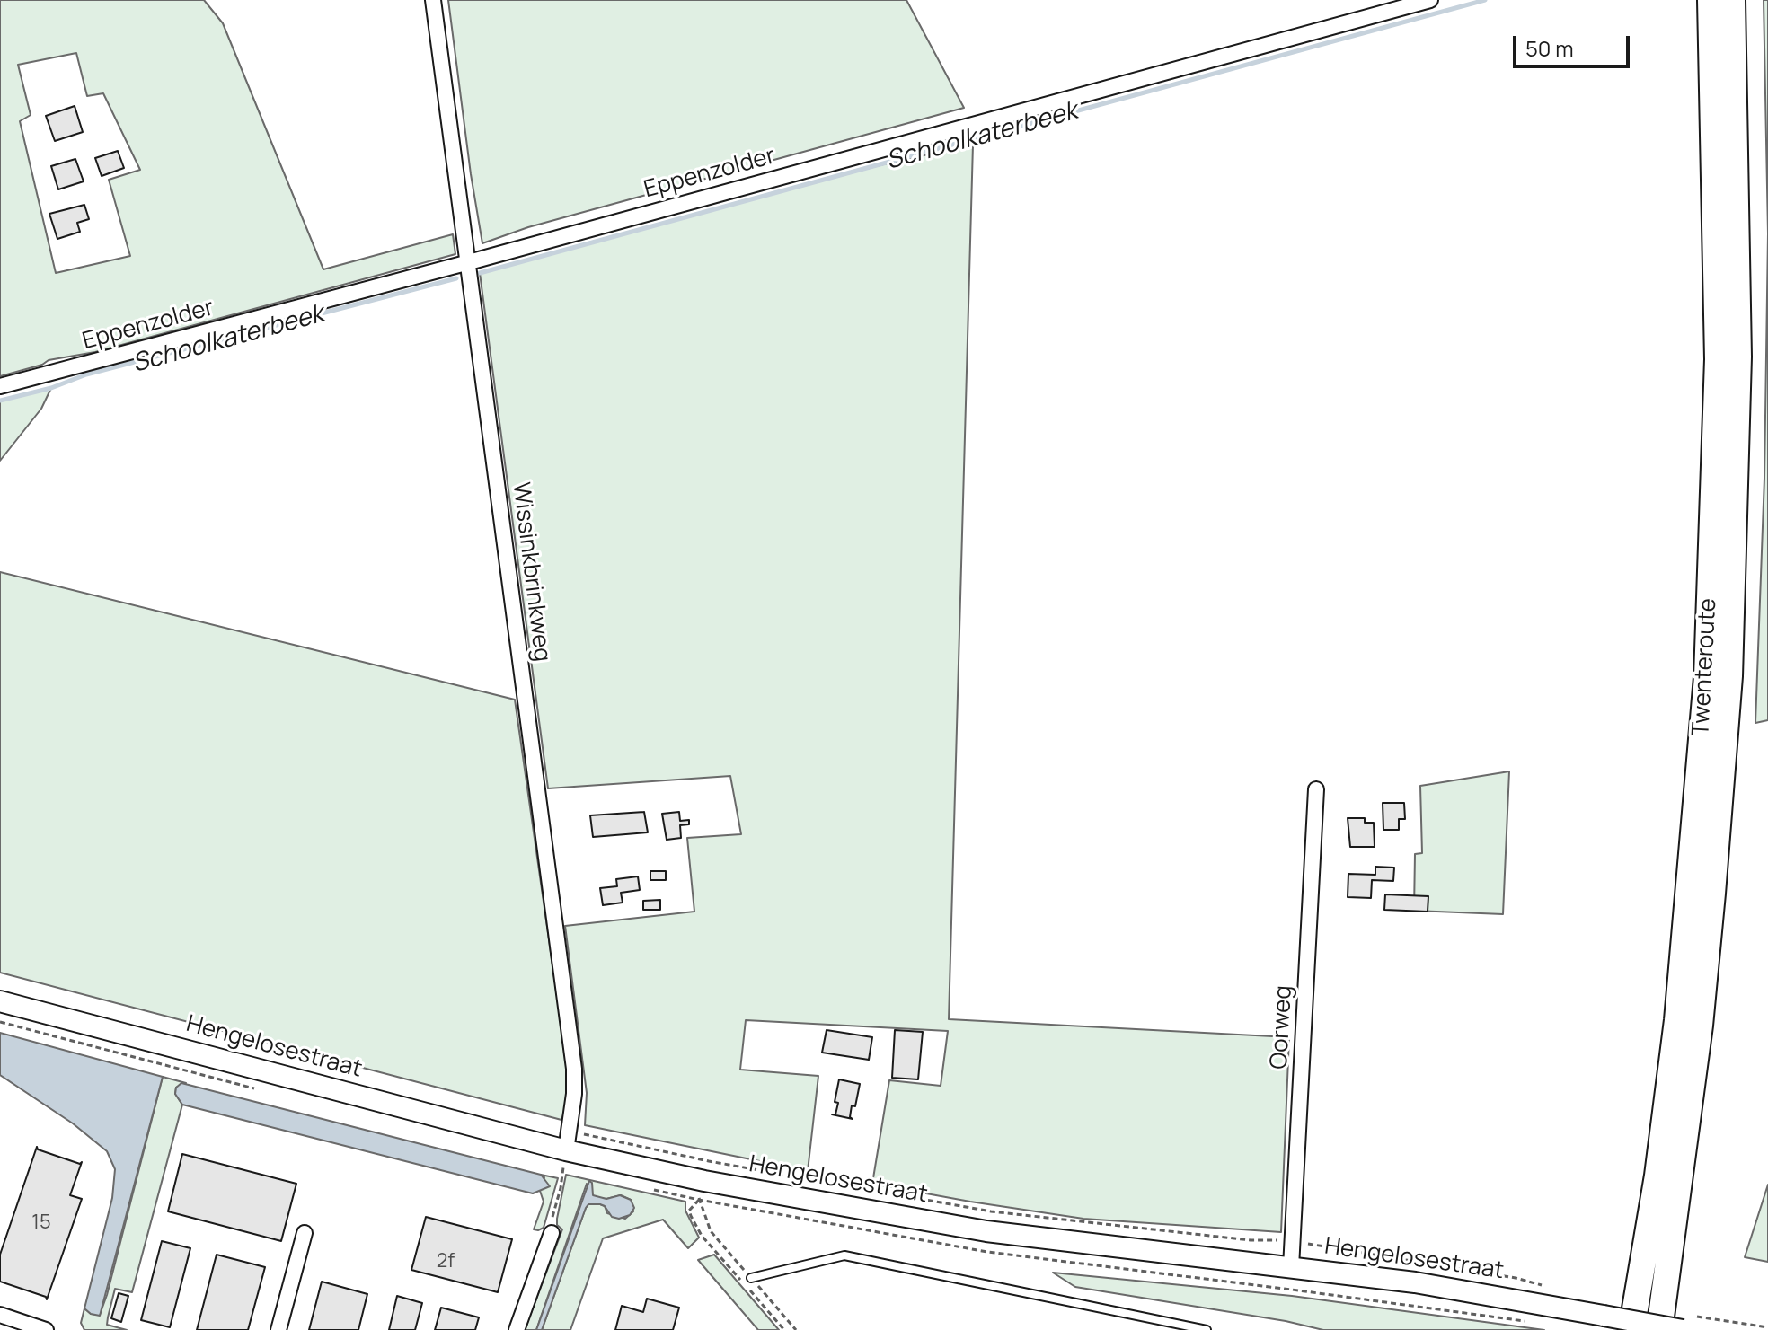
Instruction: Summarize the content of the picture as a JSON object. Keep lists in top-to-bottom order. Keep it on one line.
{"streets":{"highway":["Twenteroute"],"main road":["Hengelosestraat"],"street":["Eppenzolder","Wissinkbrinkweg","Oorweg"]},"crossings":[["Eppenzolder","Wissinkbrinkweg"],["Wissinkbrinkweg","Hengelosestraat"],["Oorweg","Hengelosestraat"]],"water":["Schoolkaterbeek"],"house_numbers":["15","2f"],"scale_bar":"50 m"}
